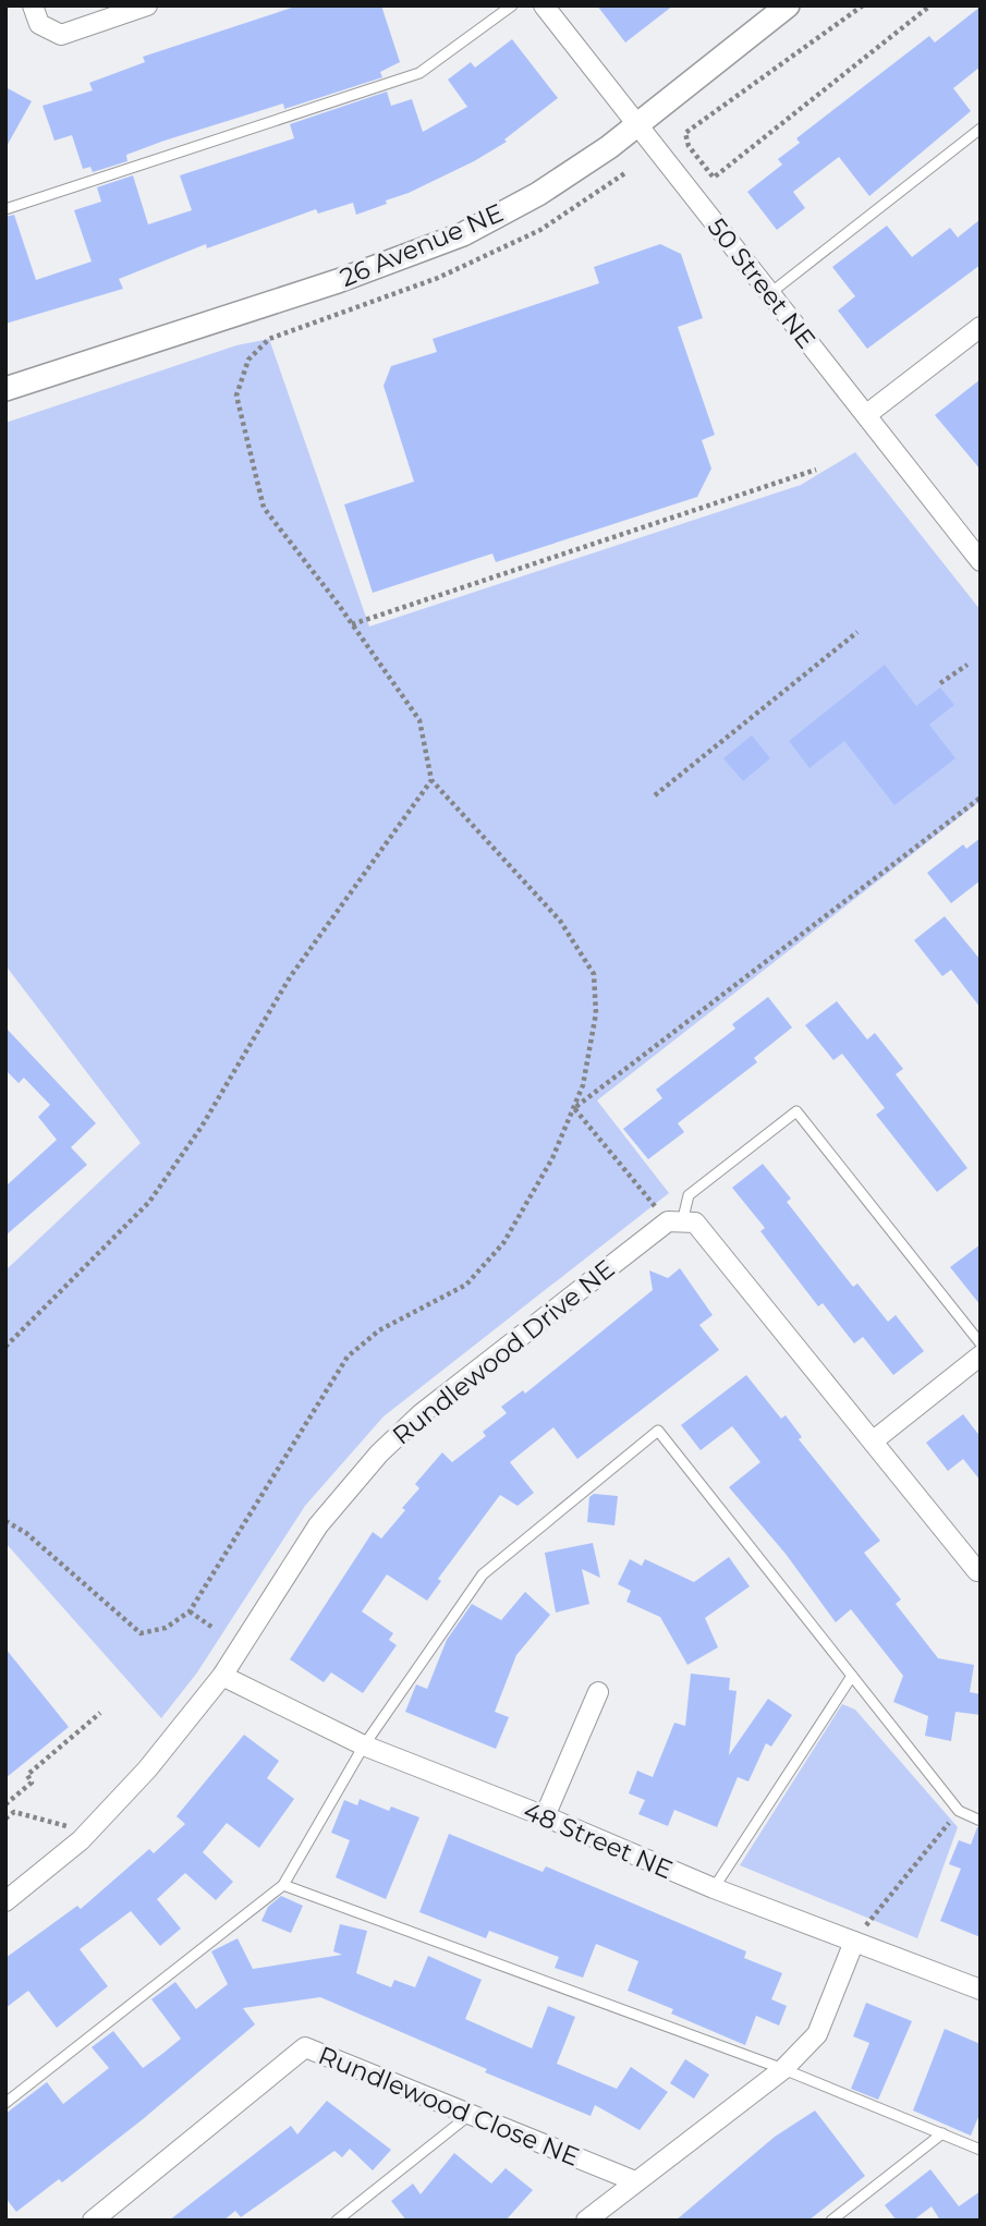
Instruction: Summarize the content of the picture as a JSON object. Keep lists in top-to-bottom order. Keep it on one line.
{"streets":{"street":["26 Avenue NE","50 Street NE","Rundlewood Drive NE","48 Street NE","Rundlewood Close NE"]},"crossings":[["26 Avenue NE","50 Street NE"],["Rundlewood Drive NE","48 Street NE"]]}
